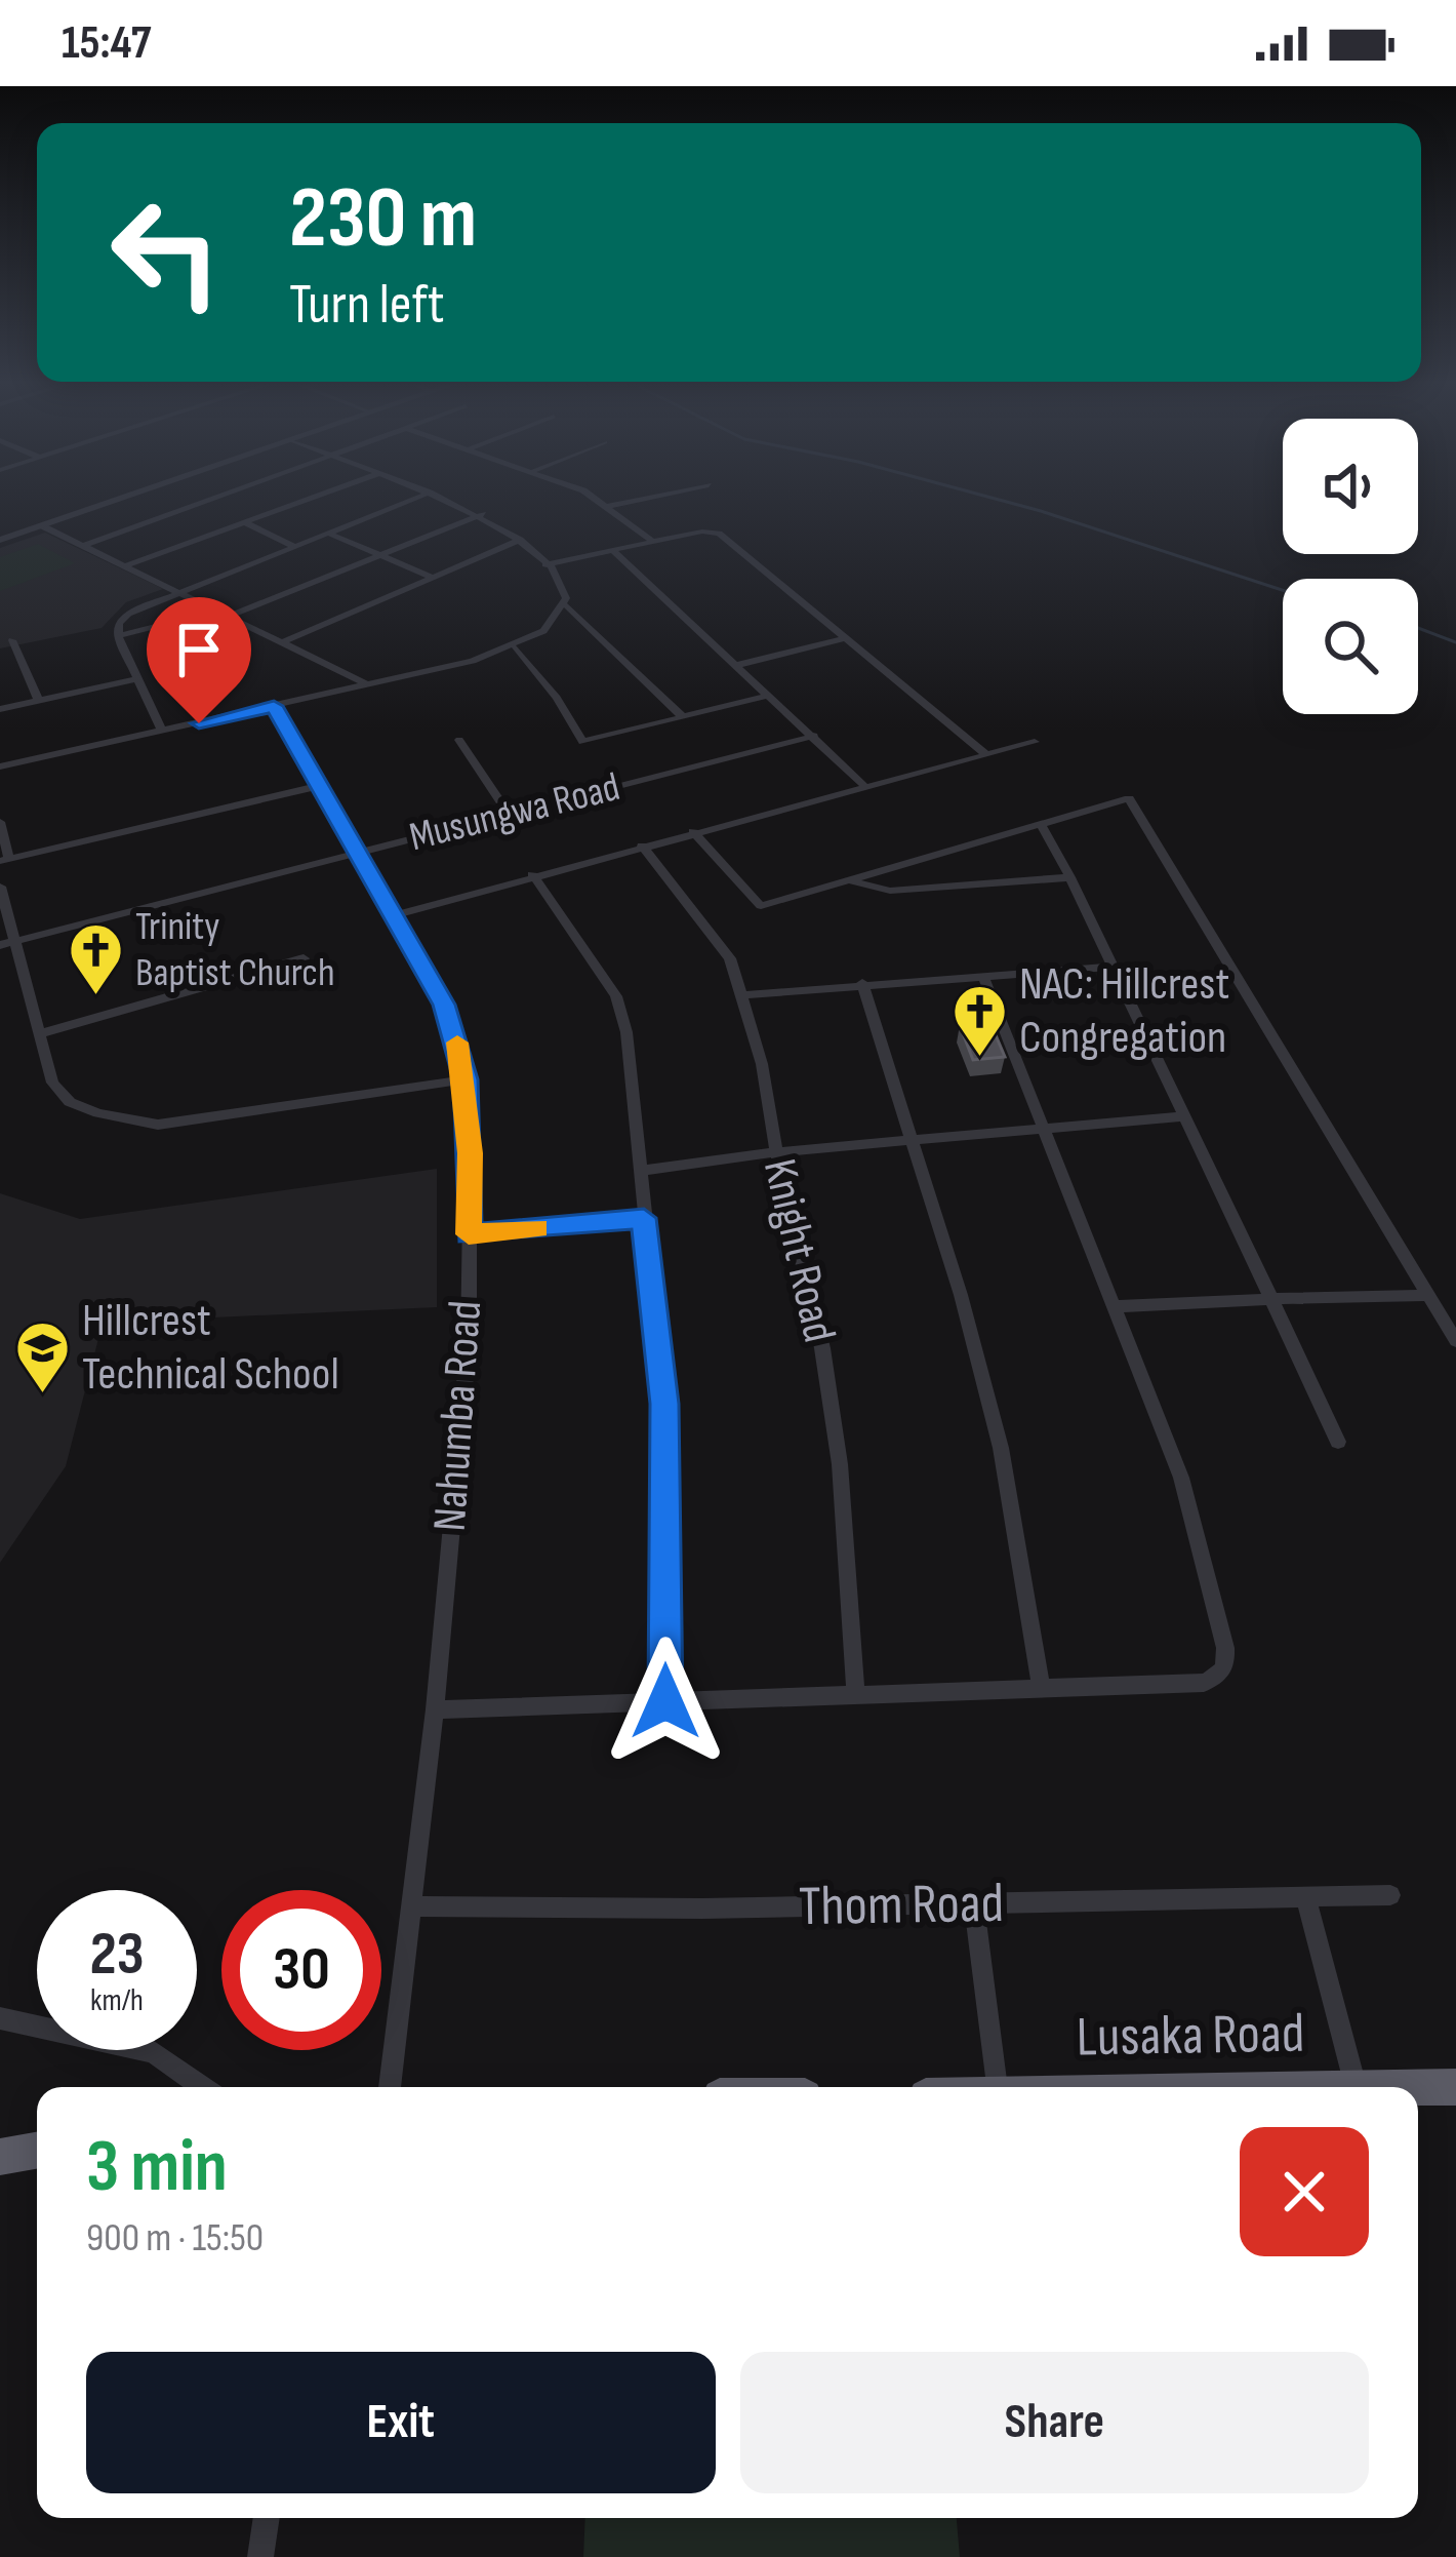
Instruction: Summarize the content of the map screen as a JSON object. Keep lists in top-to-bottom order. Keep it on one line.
{"streets":{"highway":["Lusaka Road"],"street":["Musungwa Road","Knight Road","Nahumba Road","Thom Road"]},"crossings":[["Musungwa Road","Nahumba Road"],["Nahumba Road","Thom Road"]],"places":{"church":["Trinity Baptist Church","NAC: Hillcrest Congregation"],"school or university":["Hillcrest Technical School"]},"page":{"status":"15:47","turn":["230 m","Turn left"],"speed":"23 km/h","limit":"30","heading":["3 min","900 m · 15:50"],"buttons":["Exit","Share"]}}
